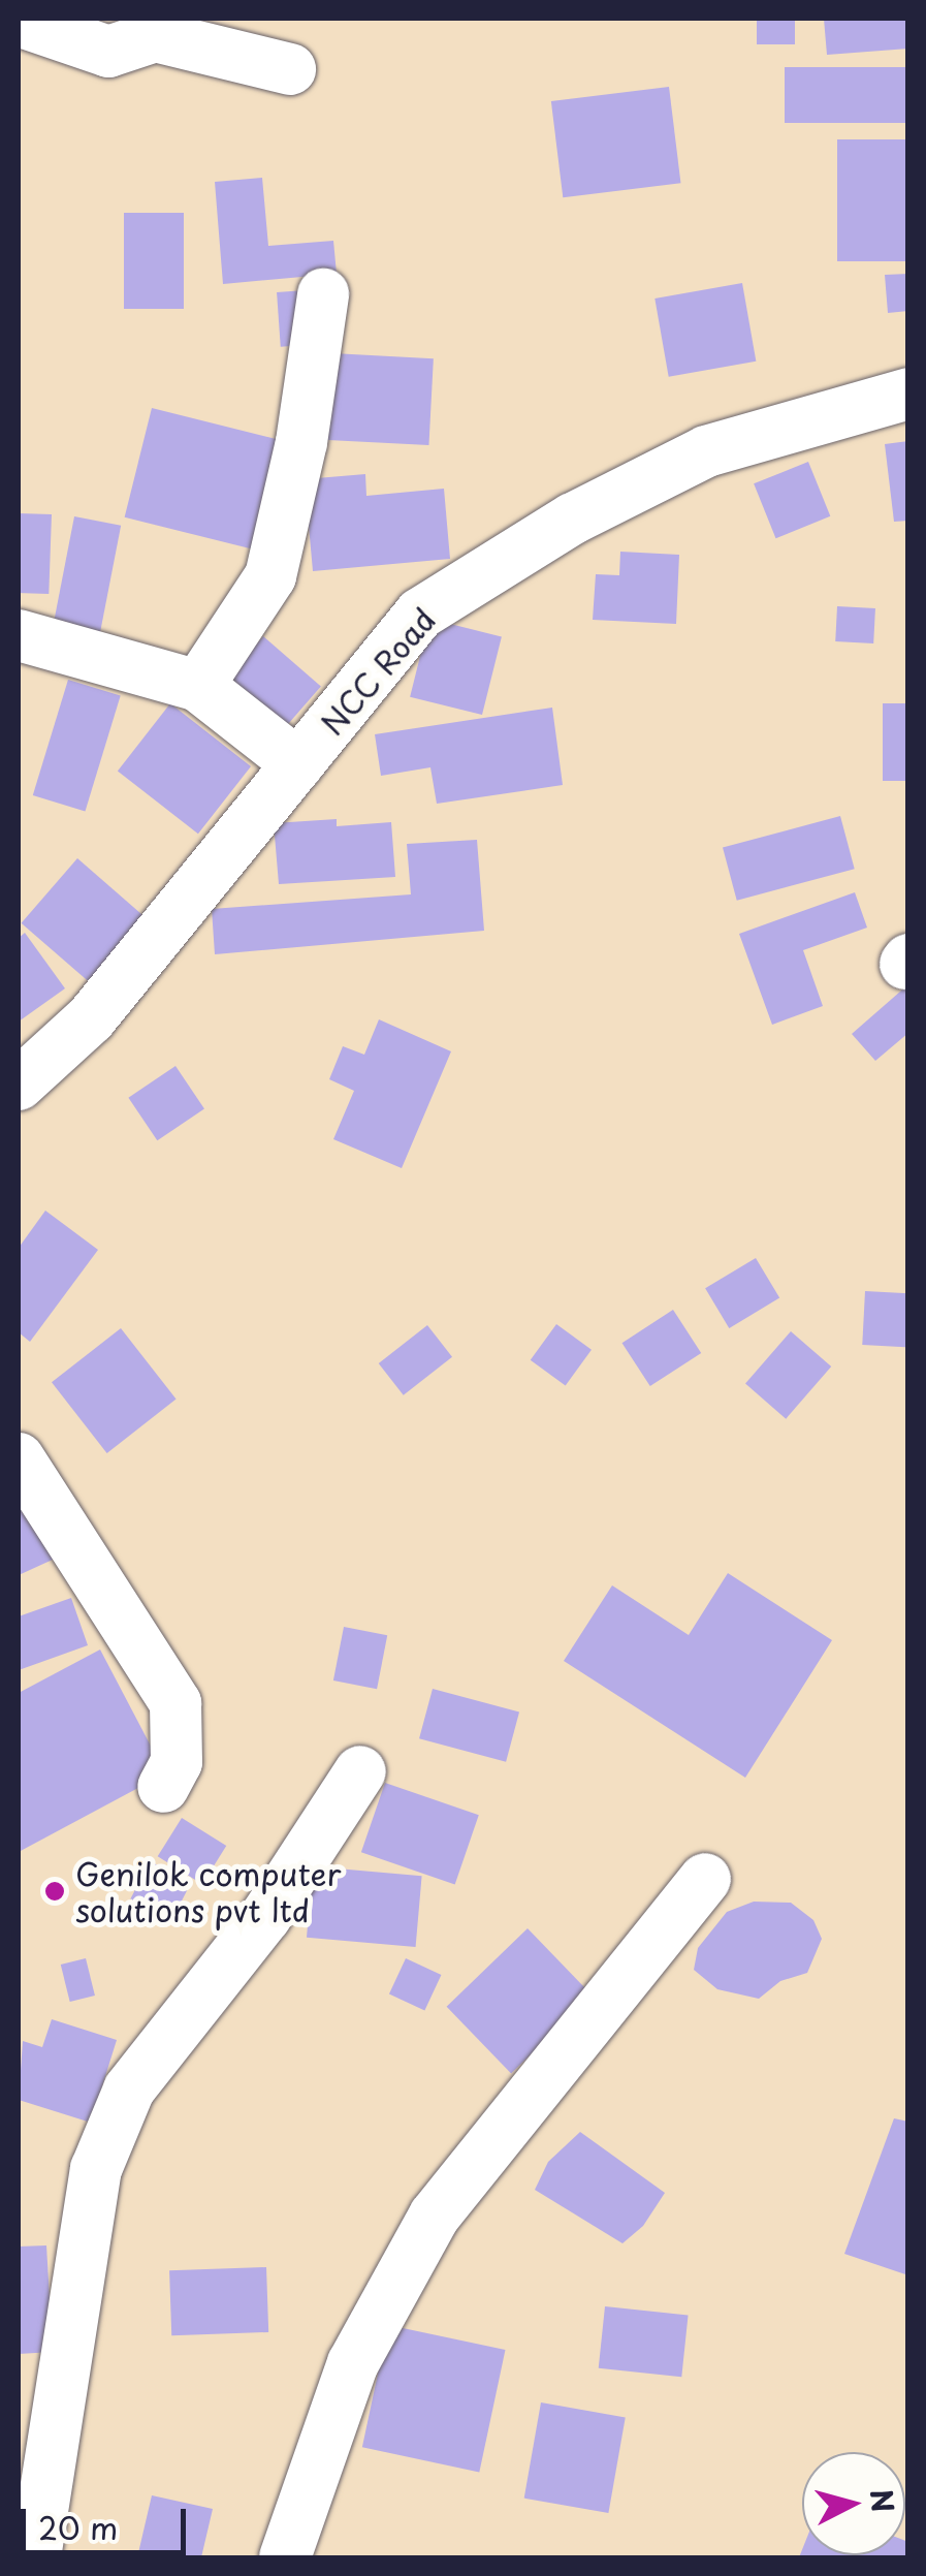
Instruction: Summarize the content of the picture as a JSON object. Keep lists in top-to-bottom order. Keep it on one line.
{"streets":{"street":["NCC Road"]},"places":["Genilok computer solutions pvt ltd"],"scale_bar":"20 m","north":"right"}
